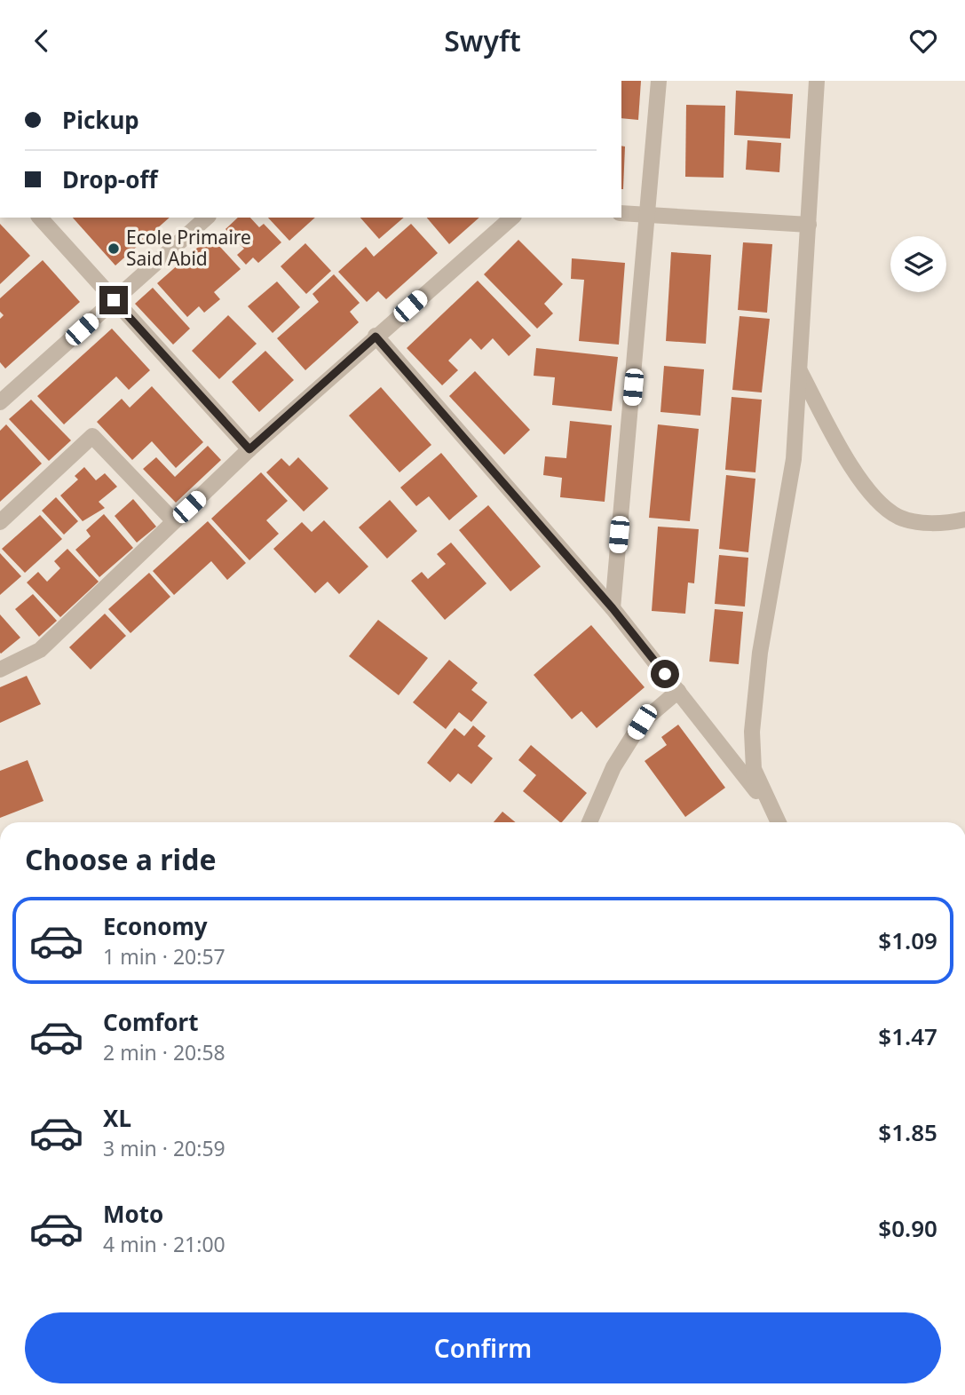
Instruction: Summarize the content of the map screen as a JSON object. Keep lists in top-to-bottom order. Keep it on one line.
{"places":["Ecole Primaire Said Abid"],"page":{"header":"Swyft","banner":["Pickup","Drop-off"],"heading":"Choose a ride","list":[{"name":"Economy","note":"1 min · 20:57","value":"$1.09"},{"name":"Comfort","note":"2 min · 20:58","value":"$1.47"},{"name":"XL","note":"3 min · 20:59","value":"$1.85"},{"name":"Moto","note":"4 min · 21:00","value":"$0.90"}],"buttons":"Confirm"}}
